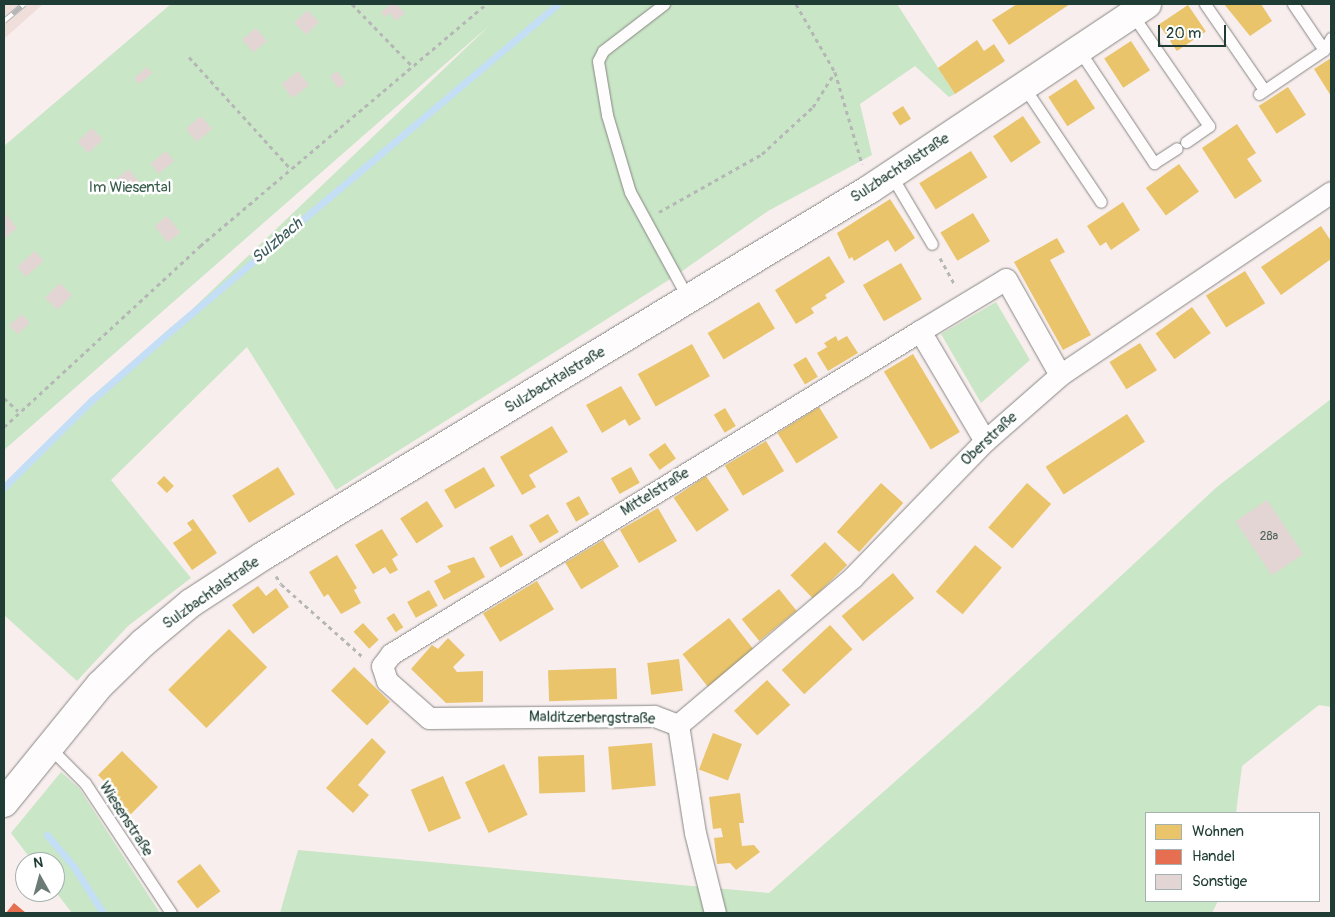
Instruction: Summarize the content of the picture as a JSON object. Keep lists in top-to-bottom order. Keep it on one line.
{"streets":{"main road":["Sulzbachtalstraße"],"street":["Oberstraße","Mittelstraße","Malditzerbergstraße"],"lane":["Wiesenstraße"]},"crossings":[["Sulzbachtalstraße","Wiesenstraße"],["Oberstraße","Mittelstraße"],["Oberstraße","Malditzerbergstraße"],["Mittelstraße","Malditzerbergstraße"]],"water":["Sulzbach"],"parks":["Im Wiesental"],"house_numbers":["28a"],"legend":["Wohnen","Handel","Sonstige"],"scale_bar":"20 m","north":"top"}
